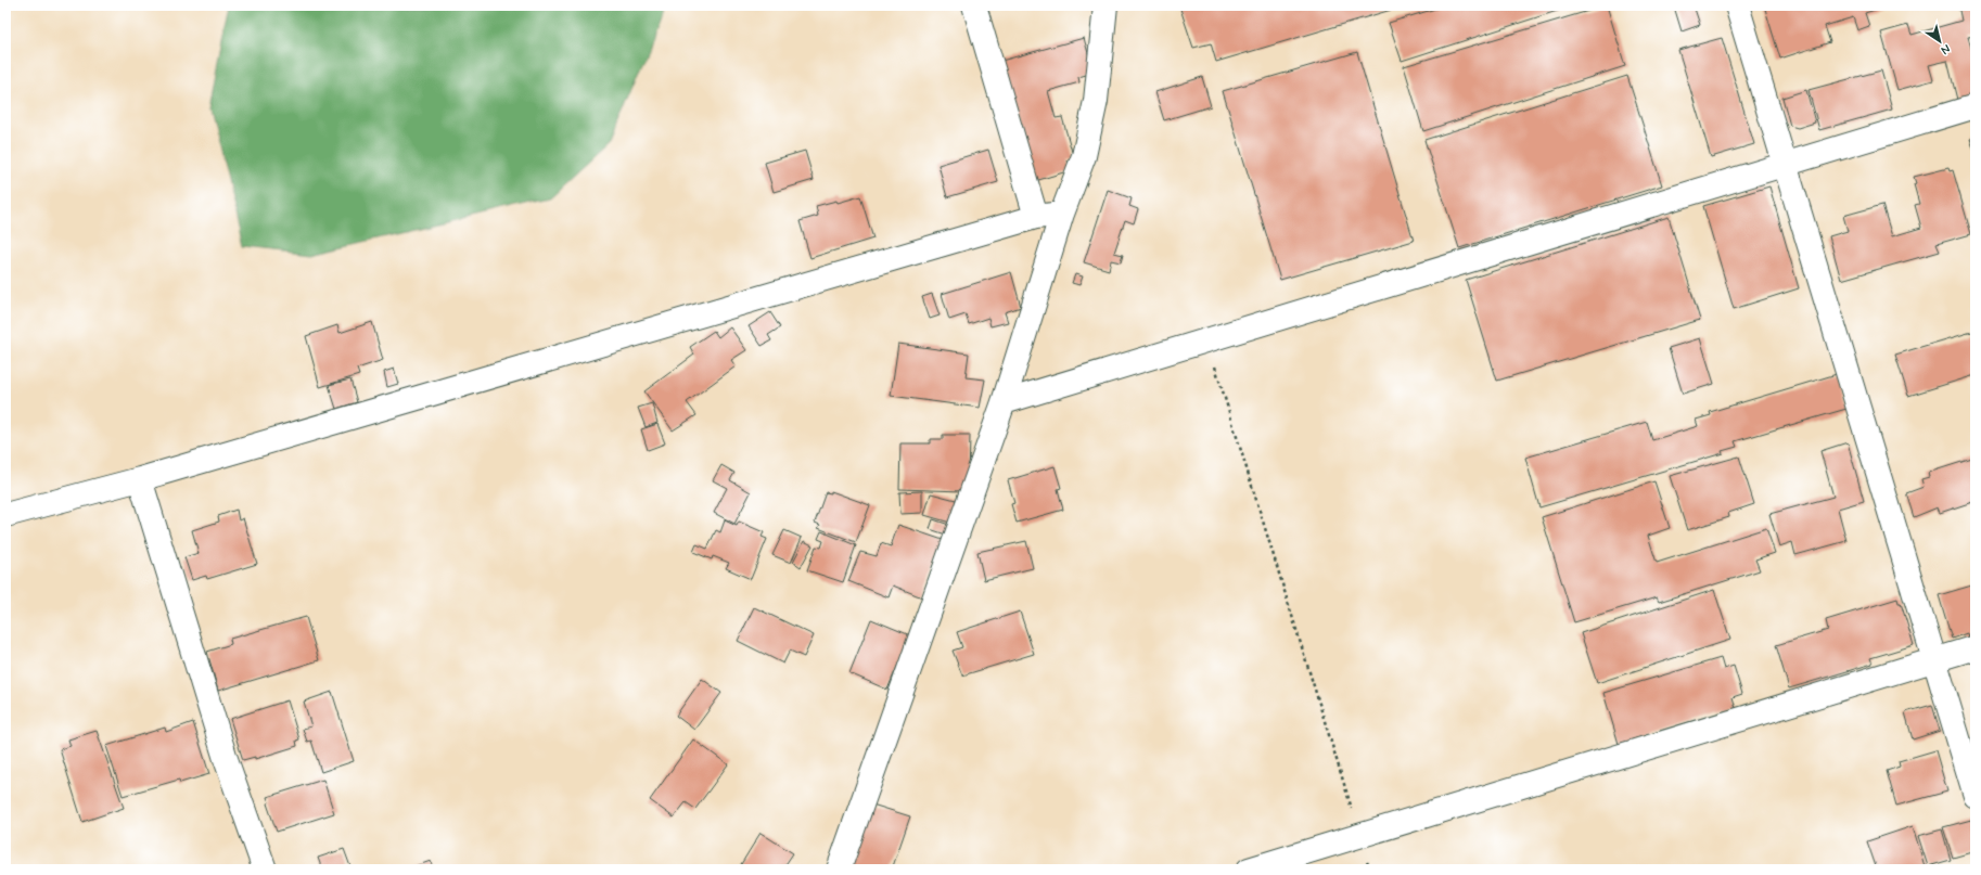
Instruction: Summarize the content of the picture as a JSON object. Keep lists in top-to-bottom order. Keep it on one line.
{"north":"bottom right"}
